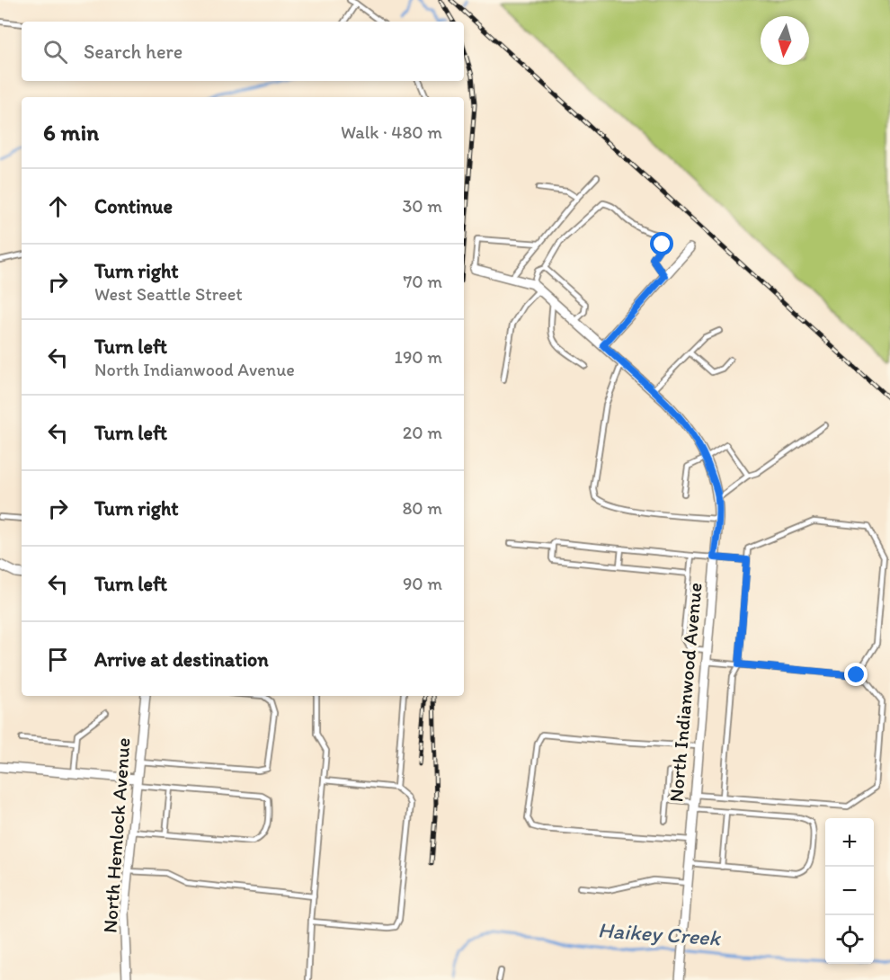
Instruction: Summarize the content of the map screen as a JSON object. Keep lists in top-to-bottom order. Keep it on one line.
{"streets":{"street":["North Indianwood Avenue","North Hemlock Avenue"]},"water":["Haikey Creek"],"north":"bottom","page":{"search":"Search here","heading":["6 min","Walk · 480 m"],"list":[["Continue","30 m"],["Turn right","West Seattle Street","70 m"],["Turn left","North Indianwood Avenue","190 m"],["Turn left","20 m"],["Turn right","80 m"],["Turn left","90 m"],"Arrive at destination"],"map_buttons":["+","−"]}}
